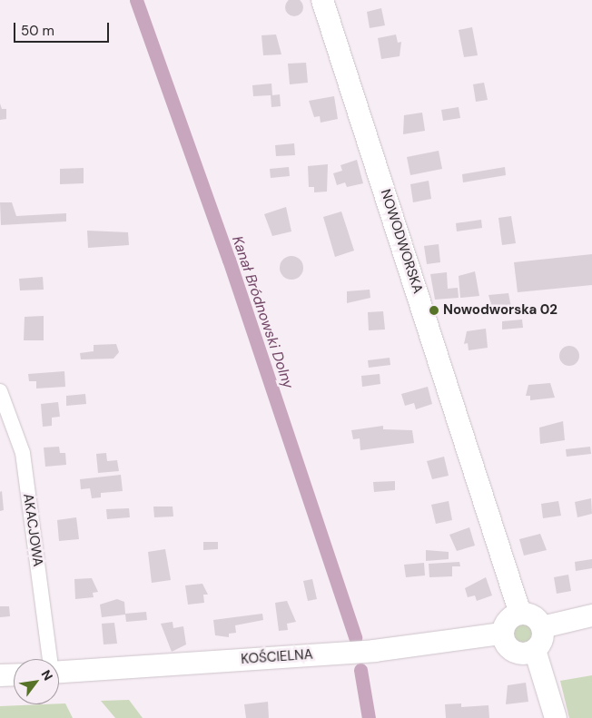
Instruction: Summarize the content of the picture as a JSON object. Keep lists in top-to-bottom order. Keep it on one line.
{"streets":{"main road":["NOWODWORSKA","KOŚCIELNA"],"street":["AKACJOWA"]},"crossings":[["NOWODWORSKA","KOŚCIELNA"]],"water":["Kanał Bródnowski Dolny"],"places":["Nowodworska 02"],"scale_bar":"50 m","north":"top right"}
